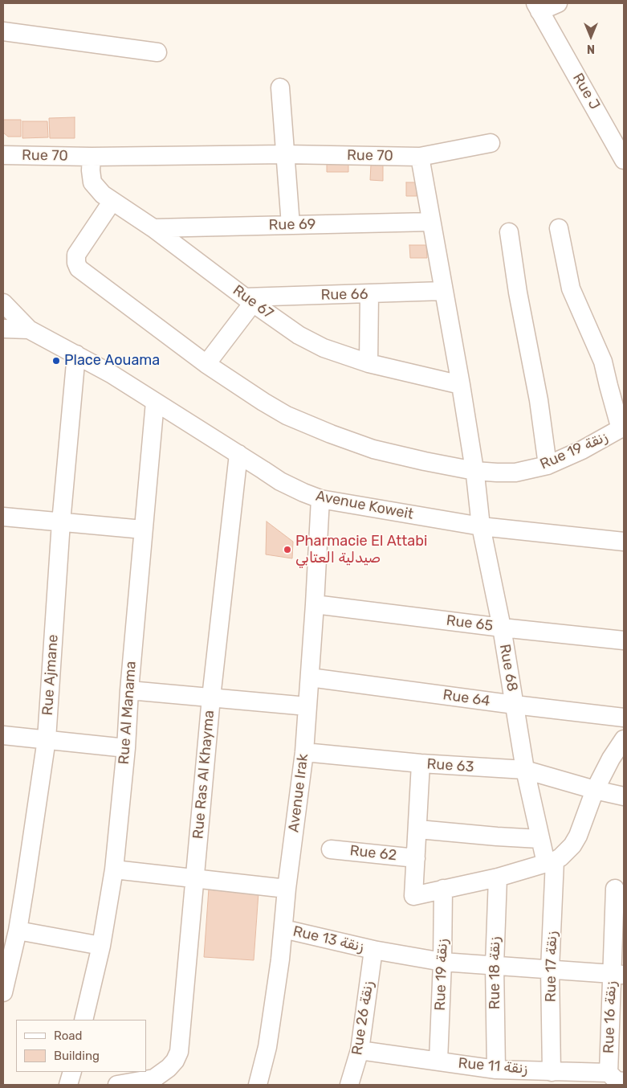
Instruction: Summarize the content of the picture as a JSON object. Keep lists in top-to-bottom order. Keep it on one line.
{"streets":{"street":["Rue J","Rue 70","Rue 69","Rue 66","Rue 67","Rue 19 زنقة","Avenue Koweit","Rue 65","Rue 68","Rue Ajmane","Rue 64","Rue Al Manama","Rue 63","Rue Ras Al Khayma","Avenue Irak","Rue 62","Rue 13 زنقة","Rue 17 زنقة","Rue 18 زنقة","Rue 16 زنقة","Rue 26 زنقة","Rue 11 زنقة"]},"crossings":[["Rue 70","Rue 67"],["Rue 69","Rue 67"],["Rue 66","Rue 67"],["Rue 67","Rue 19 زنقة"],["Rue 19 زنقة","Rue 68"],["Rue 19 زنقة","Rue 13 زنقة"],["Rue 19 زنقة","Rue 11 زنقة"],["Avenue Koweit","Rue 68"],["Avenue Koweit","Rue Ajmane"],["Avenue Koweit","Rue Al Manama"],["Avenue Koweit","Rue Ras Al Khayma"],["Avenue Koweit","Avenue Irak"],["Rue 65","Rue 68"],["Rue 65","Avenue Irak"],["Rue 68","Rue 64"],["Rue 68","Rue 63"],["Rue 68","Rue 17 زنقة"],["Rue 64","Avenue Irak"],["Rue 63","Avenue Irak"],["Avenue Irak","Rue 13 زنقة"],["Rue 13 زنقة","Rue 17 زنقة"],["Rue 13 زنقة","Rue 18 زنقة"],["Rue 13 زنقة","Rue 16 زنقة"],["Rue 13 زنقة","Rue 26 زنقة"],["Rue 17 زنقة","Rue 11 زنقة"],["Rue 18 زنقة","Rue 11 زنقة"],["Rue 16 زنقة","Rue 11 زنقة"],["Rue 26 زنقة","Rue 11 زنقة"]],"places":["Place Aouama","Pharmacie El Attabi صيدلية العتابي"],"legend":["Road","Building"],"north":"bottom"}
